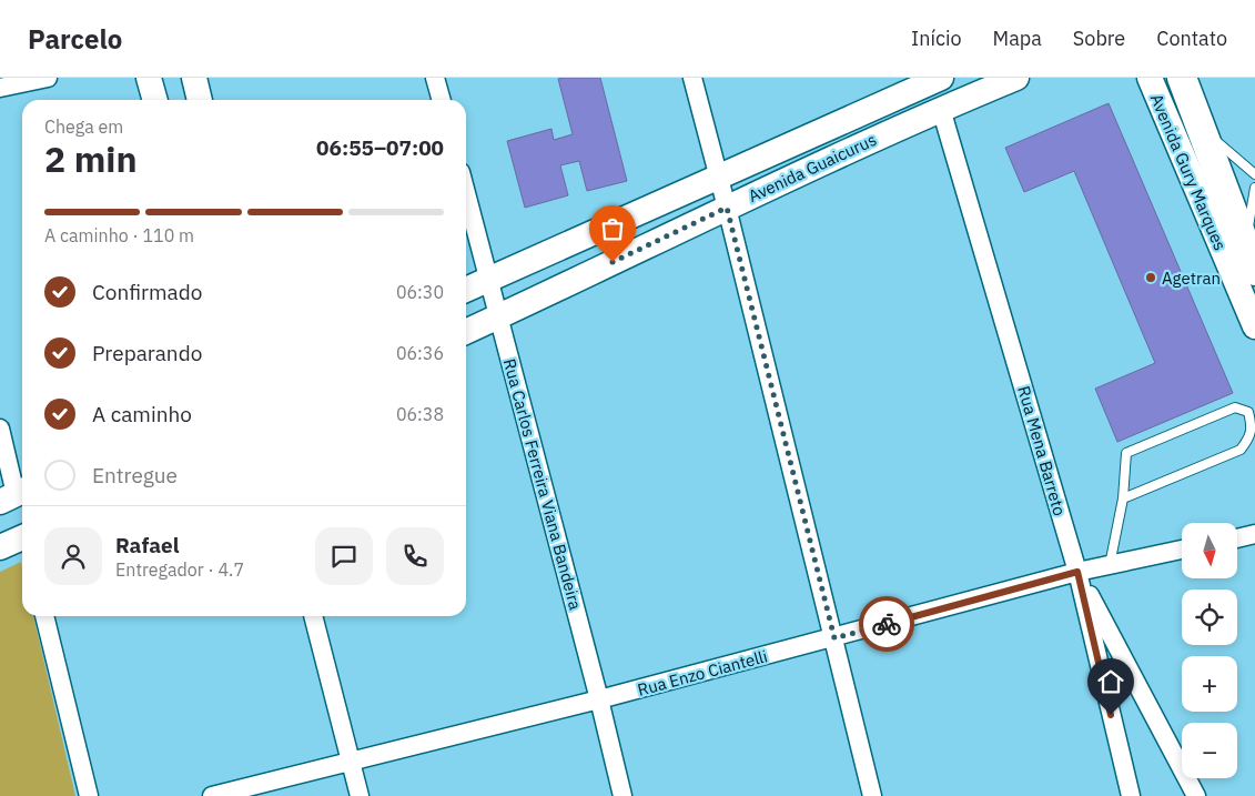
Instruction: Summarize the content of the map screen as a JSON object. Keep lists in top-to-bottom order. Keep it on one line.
{"streets":{"main road":["Avenida Guaicurus","Avenida Gury Marques"],"street":["Rua Mena Barreto","Rua Carlos Ferreira Viana Bandeira","Rua Enzo Ciantelli"]},"crossings":[["Avenida Guaicurus","Rua Mena Barreto"],["Avenida Guaicurus","Rua Carlos Ferreira Viana Bandeira"],["Rua Mena Barreto","Rua Enzo Ciantelli"],["Rua Carlos Ferreira Viana Bandeira","Rua Enzo Ciantelli"]],"places":["Agetran"],"north":"bottom","page":{"header":"Parcelo","nav":["Início","Mapa","Sobre","Contato"],"heading":["2 min","Chega em","06:55–07:00"],"panel":["Rafael","Entregador · 4.7"],"bar":"A caminho · 110 m","list":[["Confirmado","06:30"],["Preparando","06:36"],["A caminho","06:38"],"Entregue"],"map_buttons":["+","−"]}}
